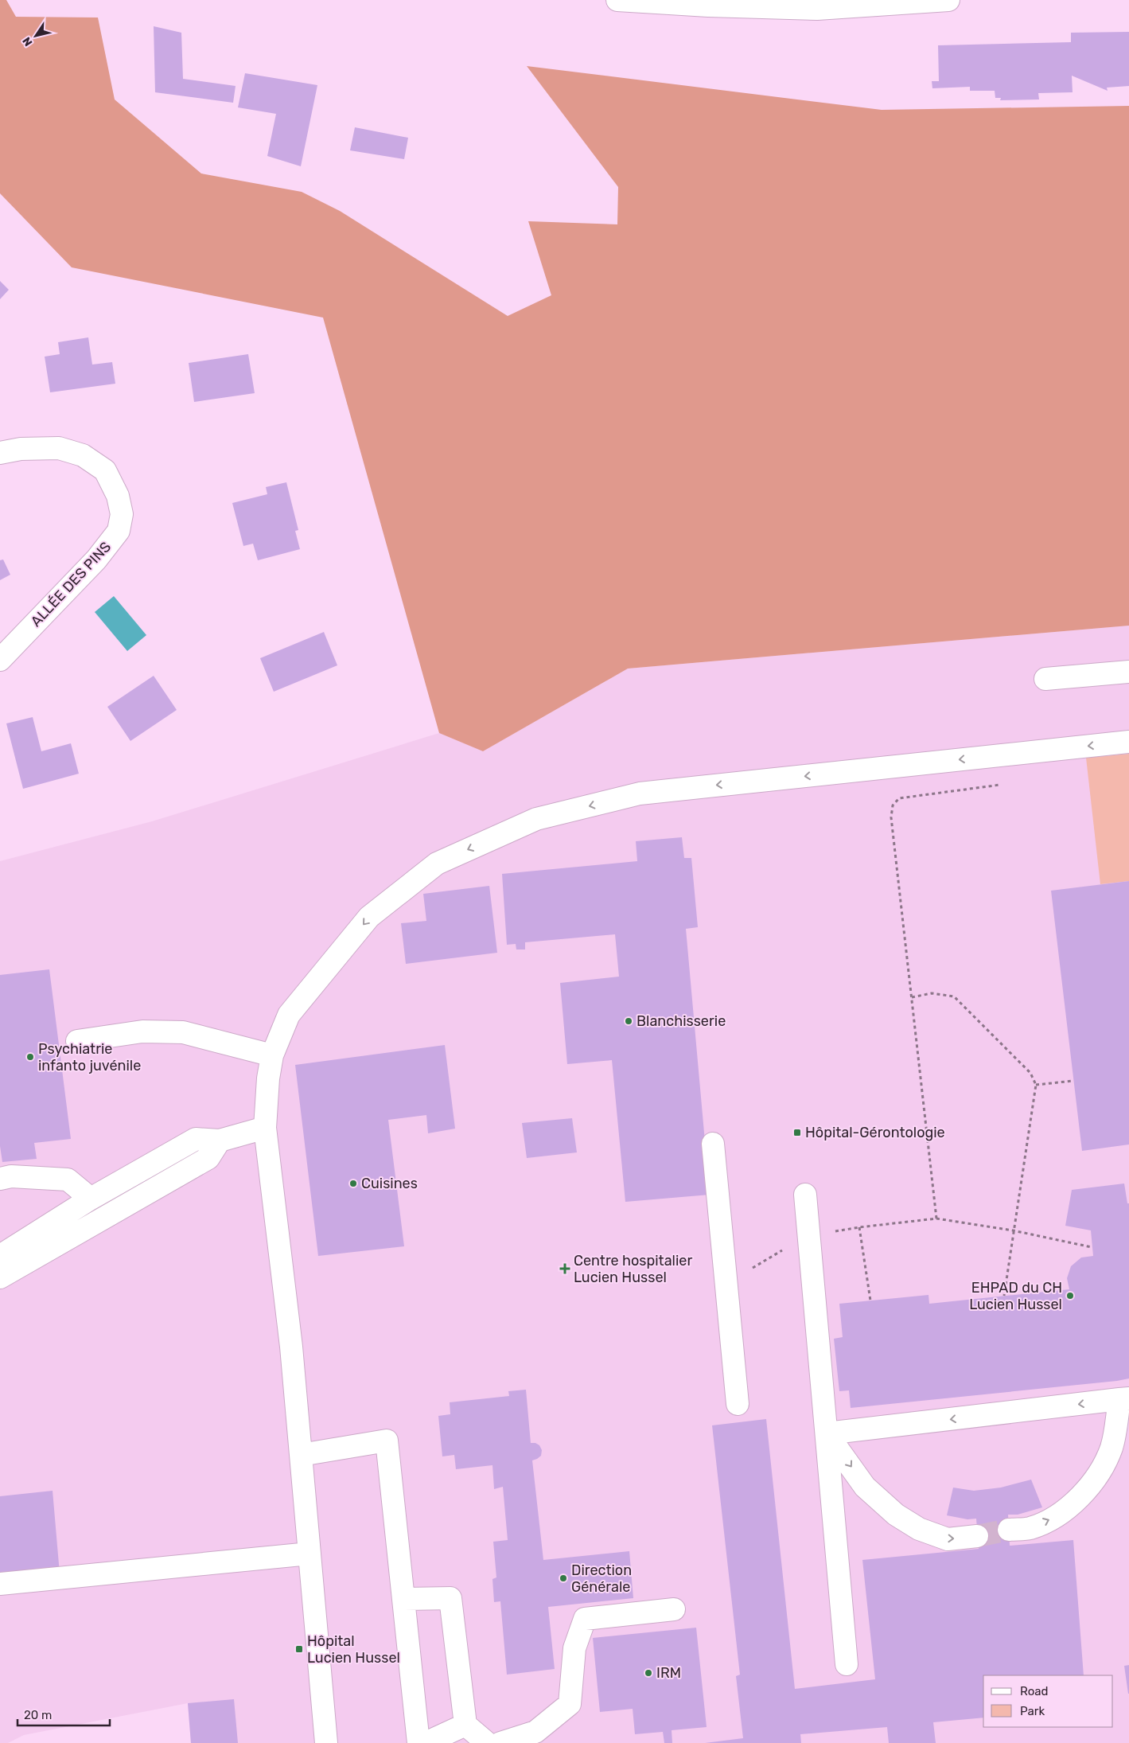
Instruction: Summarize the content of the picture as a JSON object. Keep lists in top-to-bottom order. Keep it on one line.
{"streets":{"street":["ALLÉE DES PINS"]},"places":{"other":["Blanchisserie","Psychiatrie infanto juvénile","Cuisines","EHPAD du CH Lucien Hussel","Direction Générale","IRM"],"transit":["Hôpital-Gérontologie","Hôpital Lucien Hussel"],"health":["Centre hospitalier Lucien Hussel"]},"legend":["Road","Park"],"scale_bar":"20 m","north":"bottom left"}
